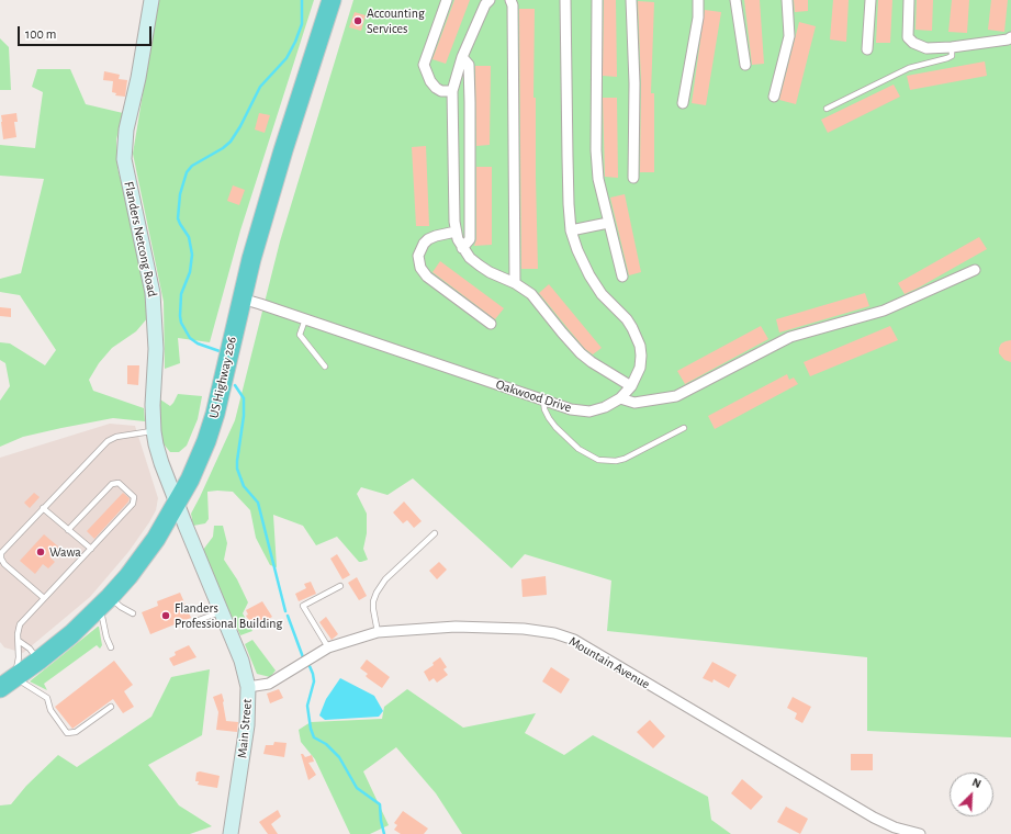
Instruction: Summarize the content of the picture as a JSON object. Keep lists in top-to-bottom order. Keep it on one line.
{"streets":{"highway":["US Highway 206"],"main road":["Flanders Netcong Road","Main Street"],"street":["Oakwood Drive","Mountain Avenue"]},"crossings":[["Flanders Netcong Road","US Highway 206"],["Flanders Netcong Road","Main Street"],["US Highway 206","Oakwood Drive"],["US Highway 206","Main Street"],["Mountain Avenue","Main Street"]],"places":["Accounting Services","Wawa","Flanders Professional Building"],"scale_bar":"100 m","north":"top right"}
